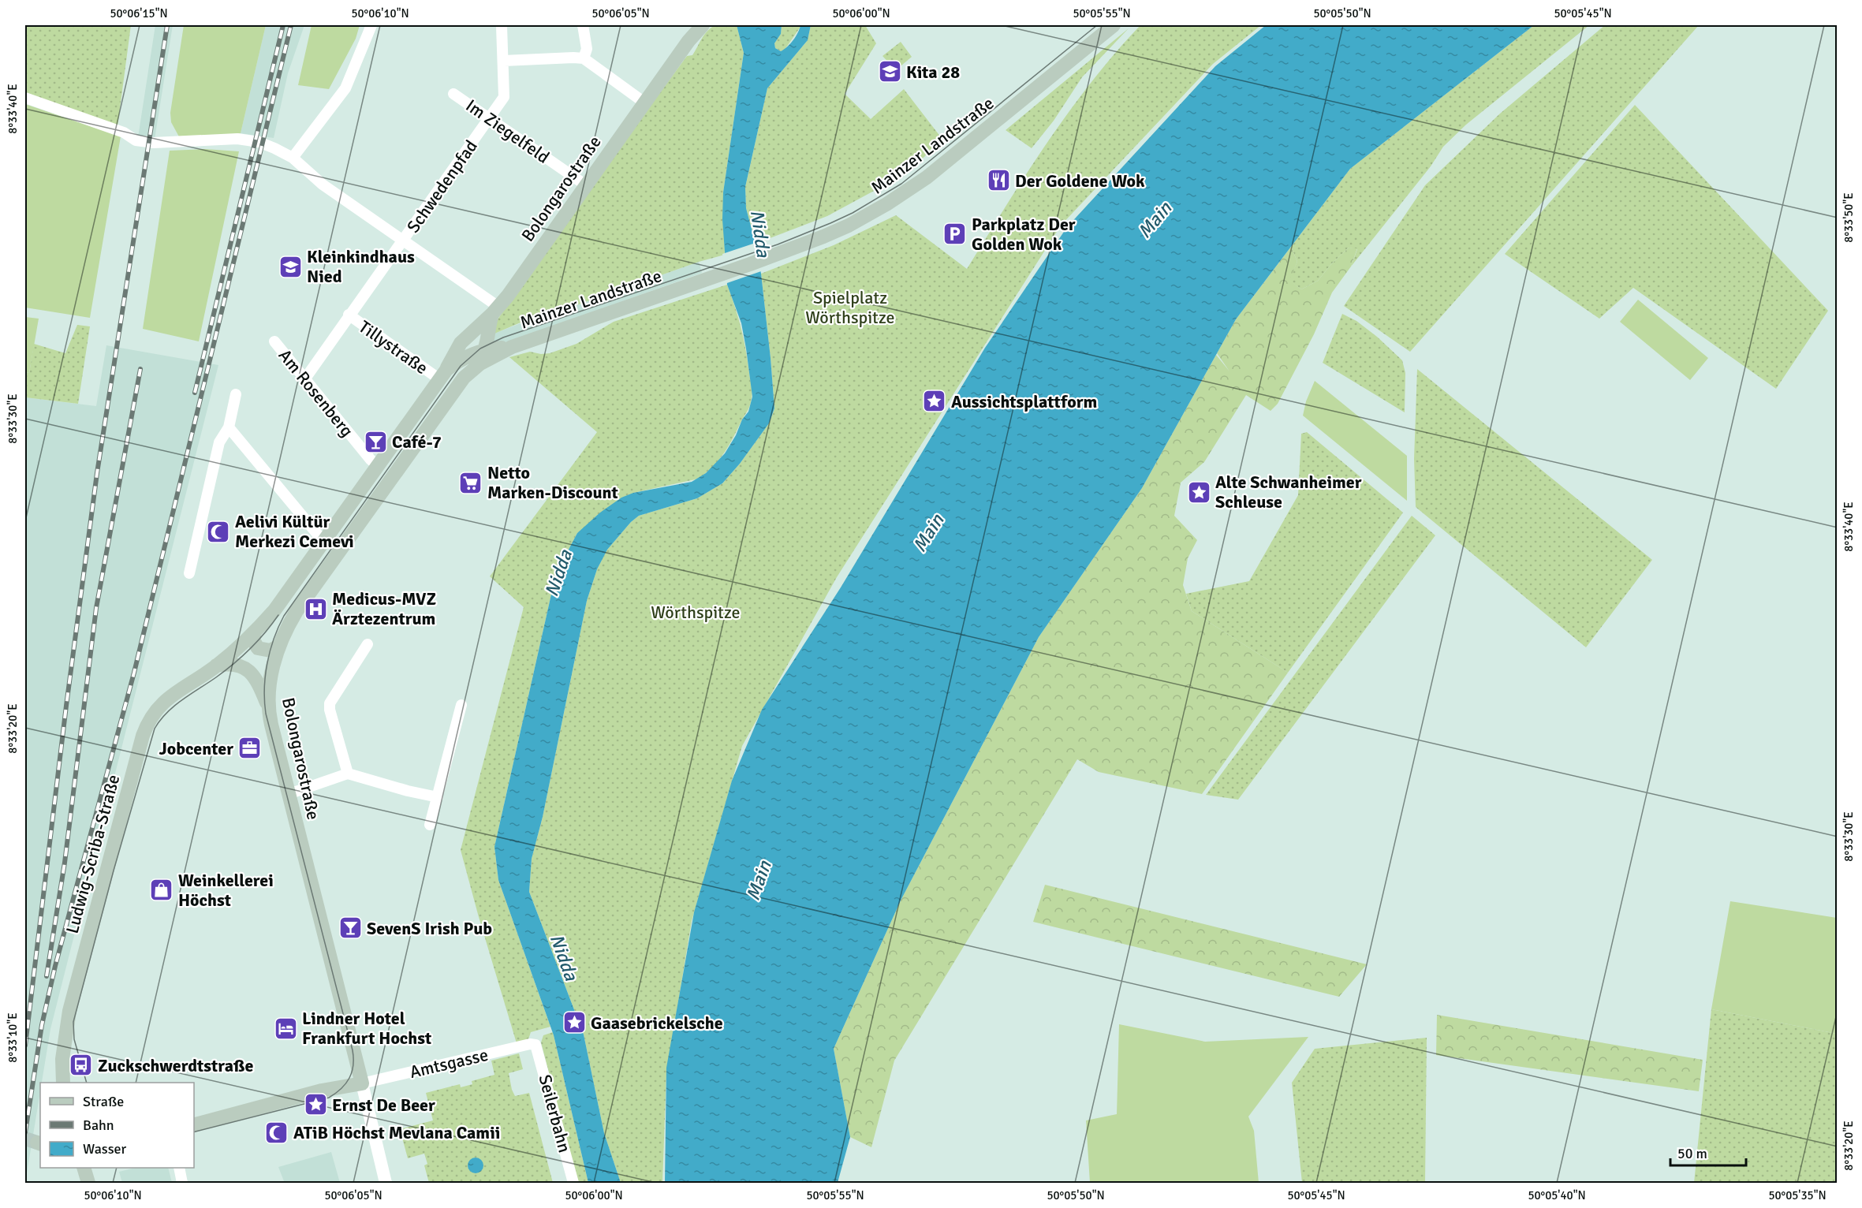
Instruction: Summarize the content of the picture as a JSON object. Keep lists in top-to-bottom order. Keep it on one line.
{"streets":{"main road":["Mainzer Landstraße","Bolongarostraße","Ludwig-Scriba-Straße"],"street":["Im Ziegelfeld","Schwedenpfad","Tillystraße","Am Rosenberg","Amtsgasse","Seilerbahn"]},"crossings":[["Im Ziegelfeld","Schwedenpfad"],["Im Ziegelfeld","Bolongarostraße"],["Mainzer Landstraße","Bolongarostraße"],["Schwedenpfad","Tillystraße"],["Schwedenpfad","Am Rosenberg"],["Bolongarostraße","Amtsgasse"],["Amtsgasse","Seilerbahn"]],"water":["Main","Nidda"],"parks":["Spielplatz Wörthspitze","Wörthspitze"],"places":{"school or university":["Kita 28","Kleinkindhaus Nied"],"restaurant":["Der Goldene Wok"],"parking":["Parkplatz Der Golden Wok"],"place":["Aussichtsplattform","Alte Schwanheimer Schleuse","Gaasebrickelsche","Ernst De Beer"],"bar":["Café-7","SevenS Irish Pub"],"supermarket":["Netto Marken-Discount"],"mosque":["Aelivi Kültür Merkezi Cemevi","ATiB Höchst Mevlana Camii"],"hospital":["Medicus-MVZ Ärztezentrum"],"office":["Jobcenter"],"shop":["Weinkellerei Höchst"],"hotel":["Lindner Hotel Frankfurt Hochst"],"bus stop":["Zuckschwerdtstraße"]},"legend":["Straße","Bahn","Wasser"],"scale_bar":"50 m","coordinates":["50°06'15\"N","50°06'10\"N","50°06'05\"N","50°06'00\"N","50°05'55\"N","50°05'50\"N","50°05'45\"N","8°33'40\"E","8°33'50\"E","8°33'30\"E","8°33'20\"E","8°33'10\"E","50°05'40\"N","50°05'35\"N"]}
